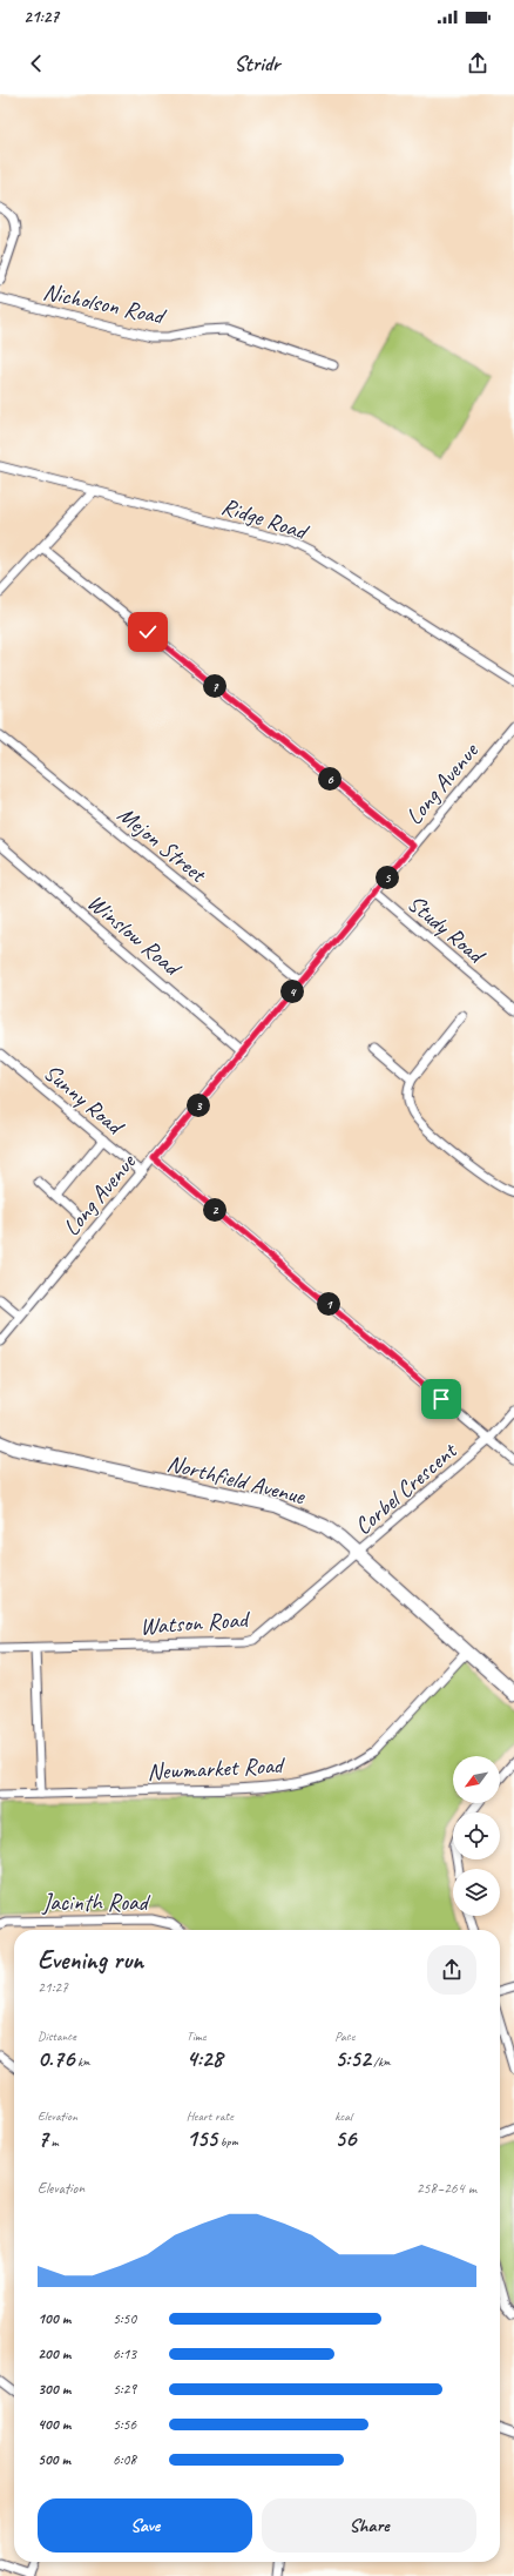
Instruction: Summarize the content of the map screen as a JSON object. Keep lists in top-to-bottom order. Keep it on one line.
{"streets":{"main road":["Northfield Avenue"],"street":["Nicholson Road","Ridge Road","Long Avenue","Mejon Street","Study Road","Winslow Road","Sunny Road","Corbel Crescent","Watson Road","Newmarket Road","Jacinth Road"]},"crossings":[["Long Avenue","Mejon Street"],["Long Avenue","Study Road"],["Long Avenue","Winslow Road"],["Long Avenue","Sunny Road"],["Northfield Avenue","Corbel Crescent"],["Northfield Avenue","Watson Road"],["Northfield Avenue","Newmarket Road"],["Corbel Crescent","Watson Road"]],"north":"bottom left","page":{"status":"21:27","header":"Stridr","pins":["7","6","5","4","3","2","1"],"heading":["Evening run","21:27"],"stats":[["Distance","0.76 km"],["Time","4:28"],["Pace","5:52 /km"],["Elevation","7 m"],["Heart rate","155 bpm"],["kcal","56"]],"chart":["Elevation","258–264 m"],"list":[{"name":"100 m","note":"5:50"},{"name":"200 m","note":"6:13"},{"name":"300 m","note":"5:29"},{"name":"400 m","note":"5:56"},{"name":"500 m","note":"6:08"}],"buttons":["Save","Share"]}}
